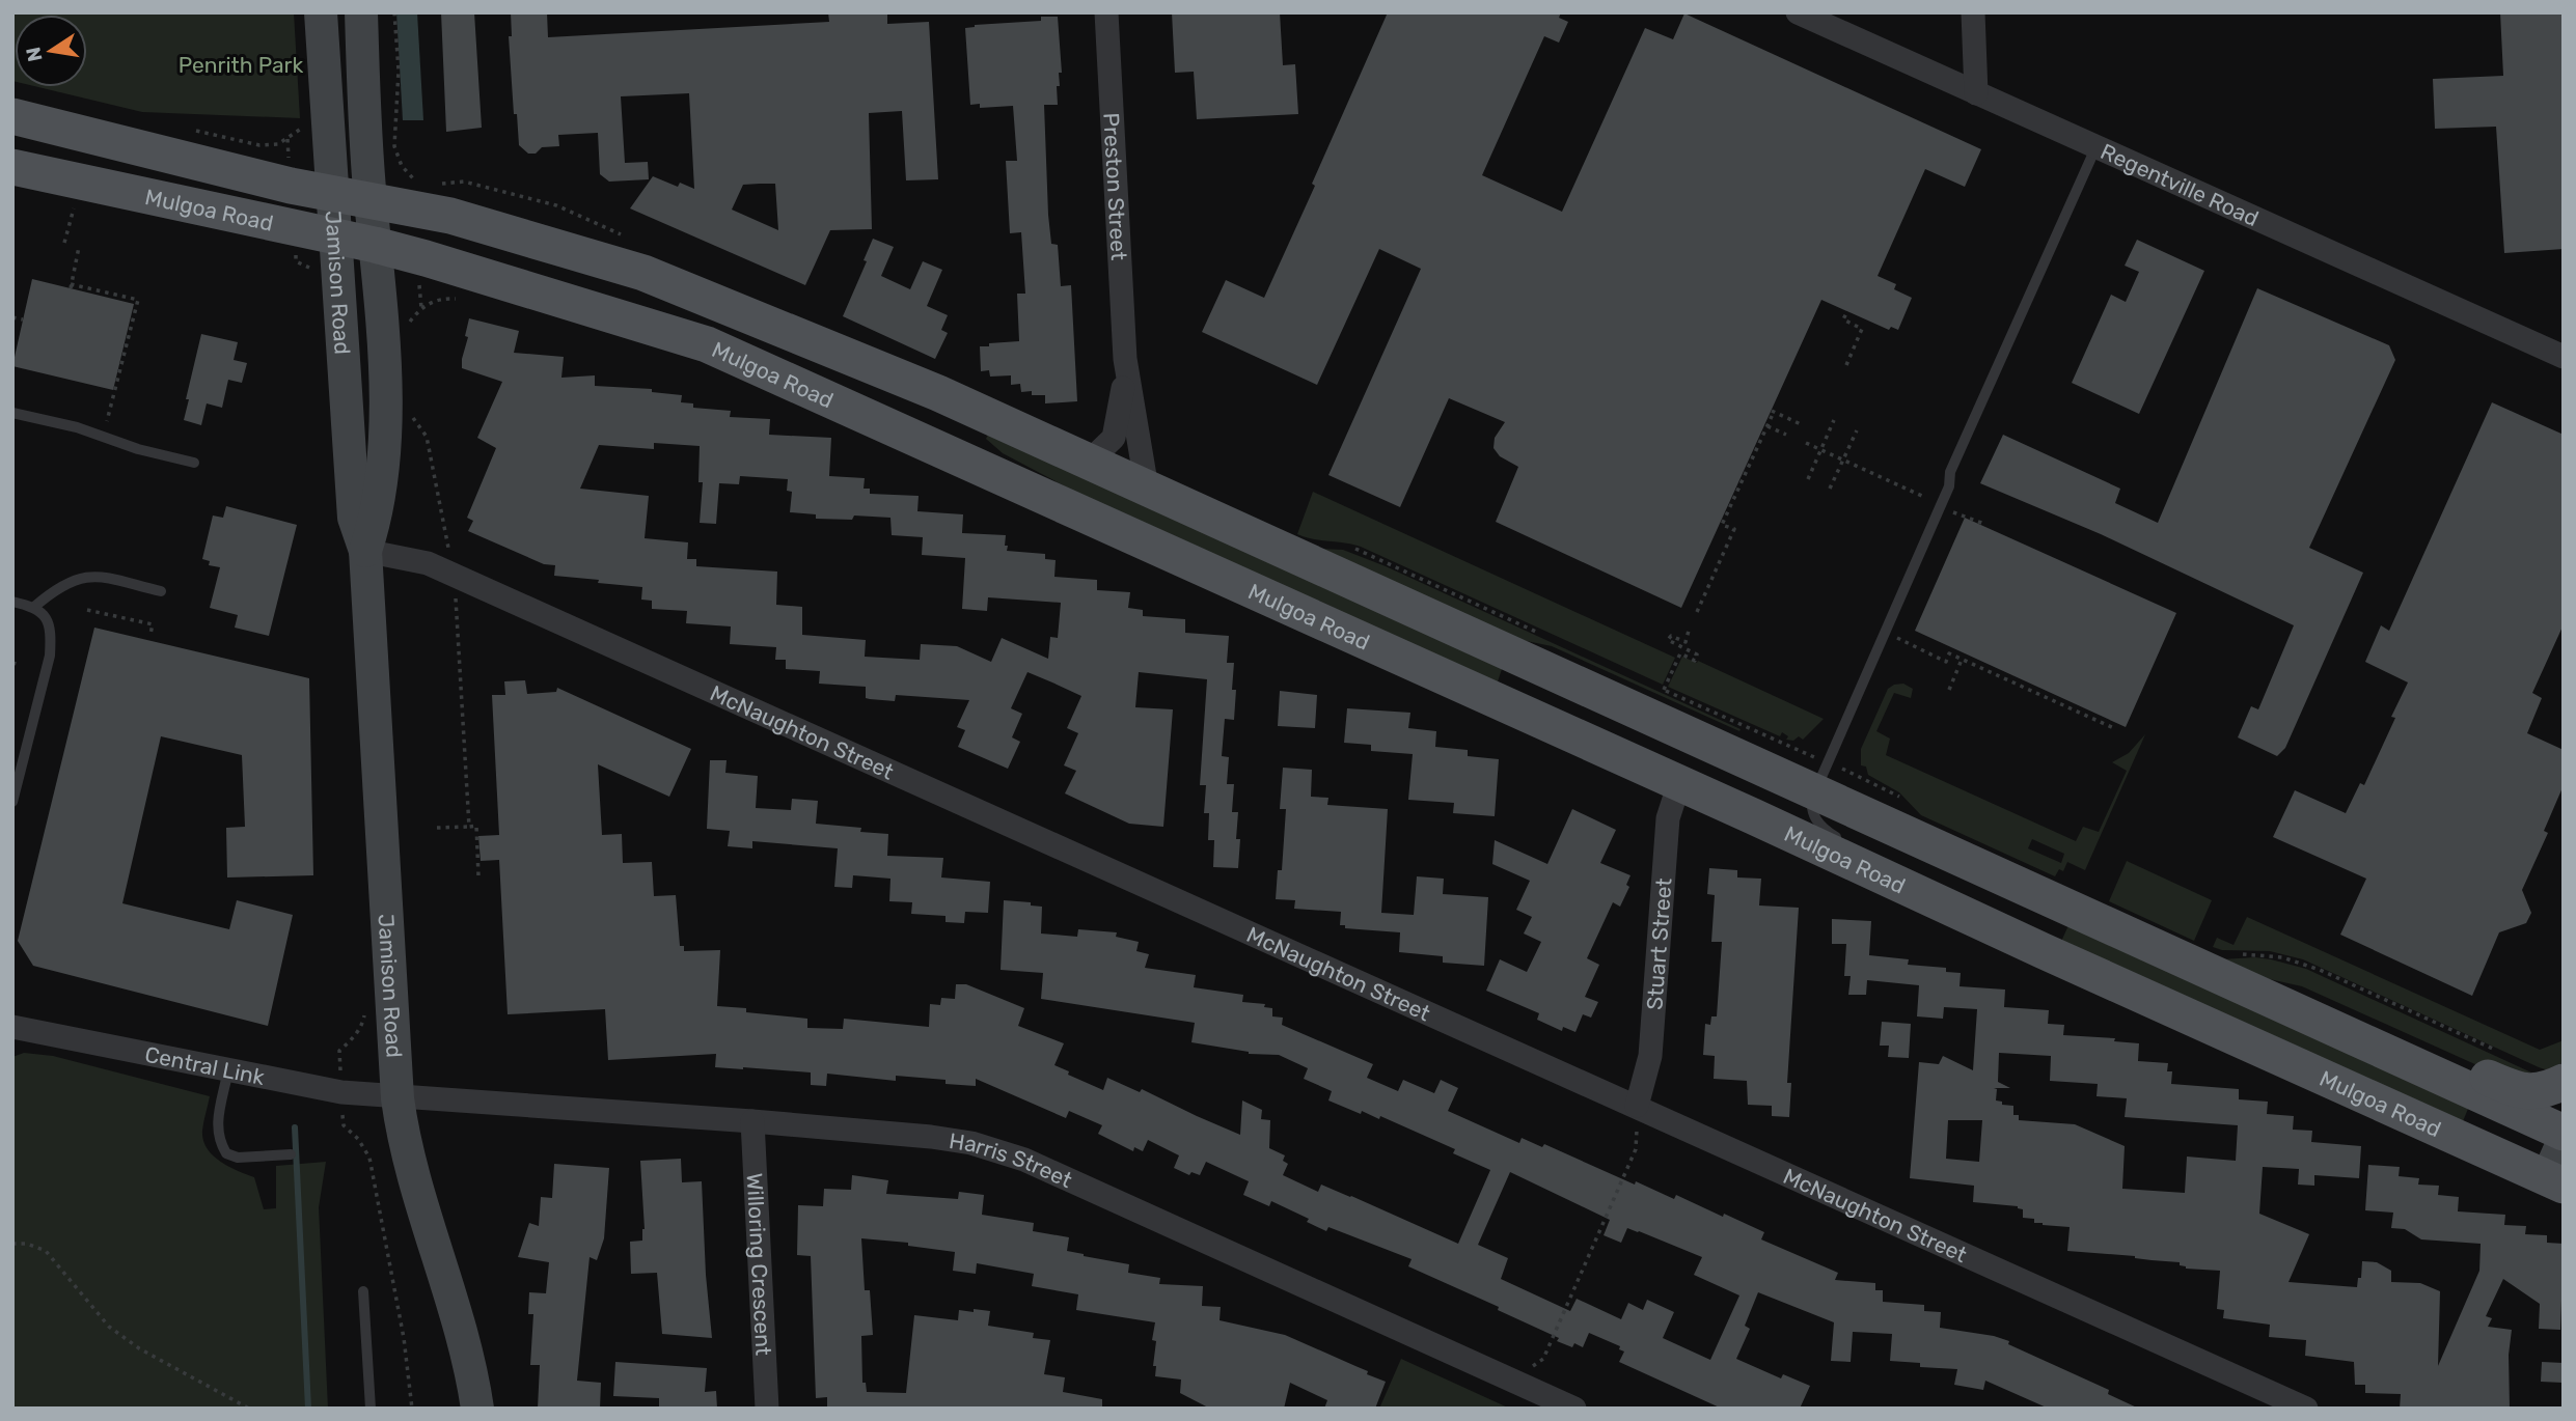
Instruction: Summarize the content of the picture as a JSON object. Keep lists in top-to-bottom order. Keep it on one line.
{"streets":{"main road":["Mulgoa Road"],"street":["Preston Street","Regentville Road","Jamison Road","McNaughton Street","Stuart Street","Central Link","Harris Street","Willoring Crescent"]},"crossings":[["Preston Street","Mulgoa Road"],["Mulgoa Road","Jamison Road"],["Mulgoa Road","Stuart Street"],["Jamison Road","McNaughton Street"],["Jamison Road","Central Link"],["Jamison Road","Harris Street"],["McNaughton Street","Stuart Street"],["Central Link","Harris Street"],["Harris Street","Willoring Crescent"]],"parks":["Penrith Park"],"north":"left"}
